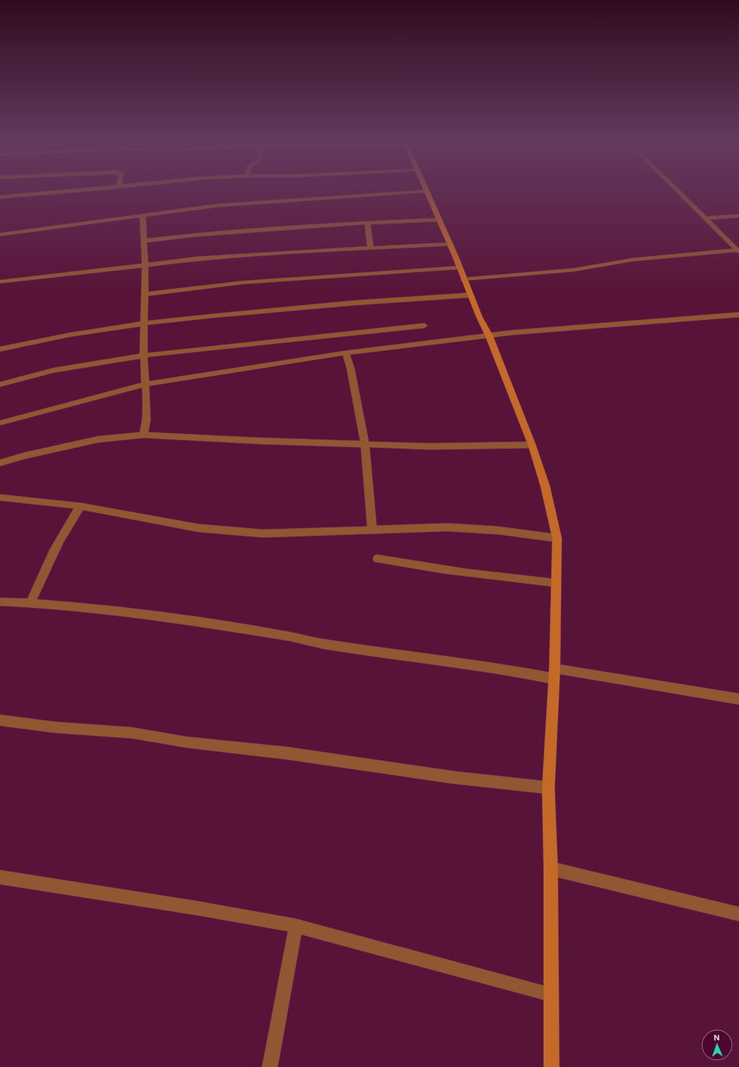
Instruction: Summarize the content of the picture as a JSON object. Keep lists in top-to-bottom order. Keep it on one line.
{"north":"top"}
